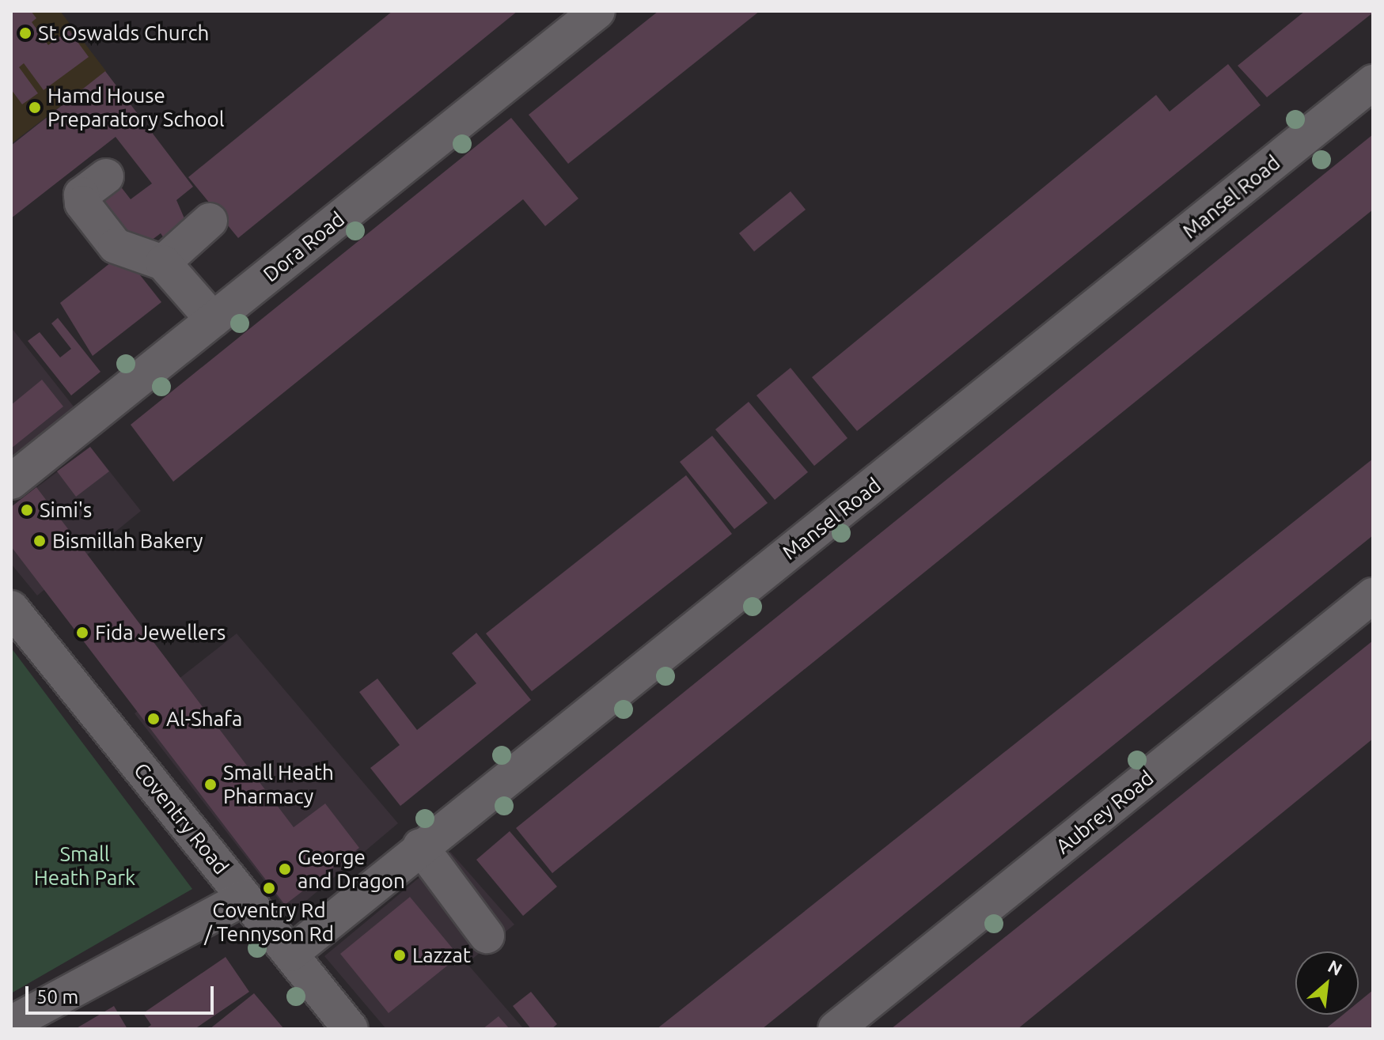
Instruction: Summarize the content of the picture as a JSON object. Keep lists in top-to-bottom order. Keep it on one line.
{"streets":{"street":["Mansel Road","Dora Road","Aubrey Road","Coventry Road"]},"crossings":[["Mansel Road","Coventry Road"]],"parks":["Small Heath Park"],"places":["St Oswalds Church","Hamd House Preparatory School","Simi's","Bismillah Bakery","Fida Jewellers","Al-Shafa","Small Heath Pharmacy","George and Dragon","Coventry Rd / Tennyson Rd","Lazzat"],"scale_bar":"50 m","north":"top right"}
